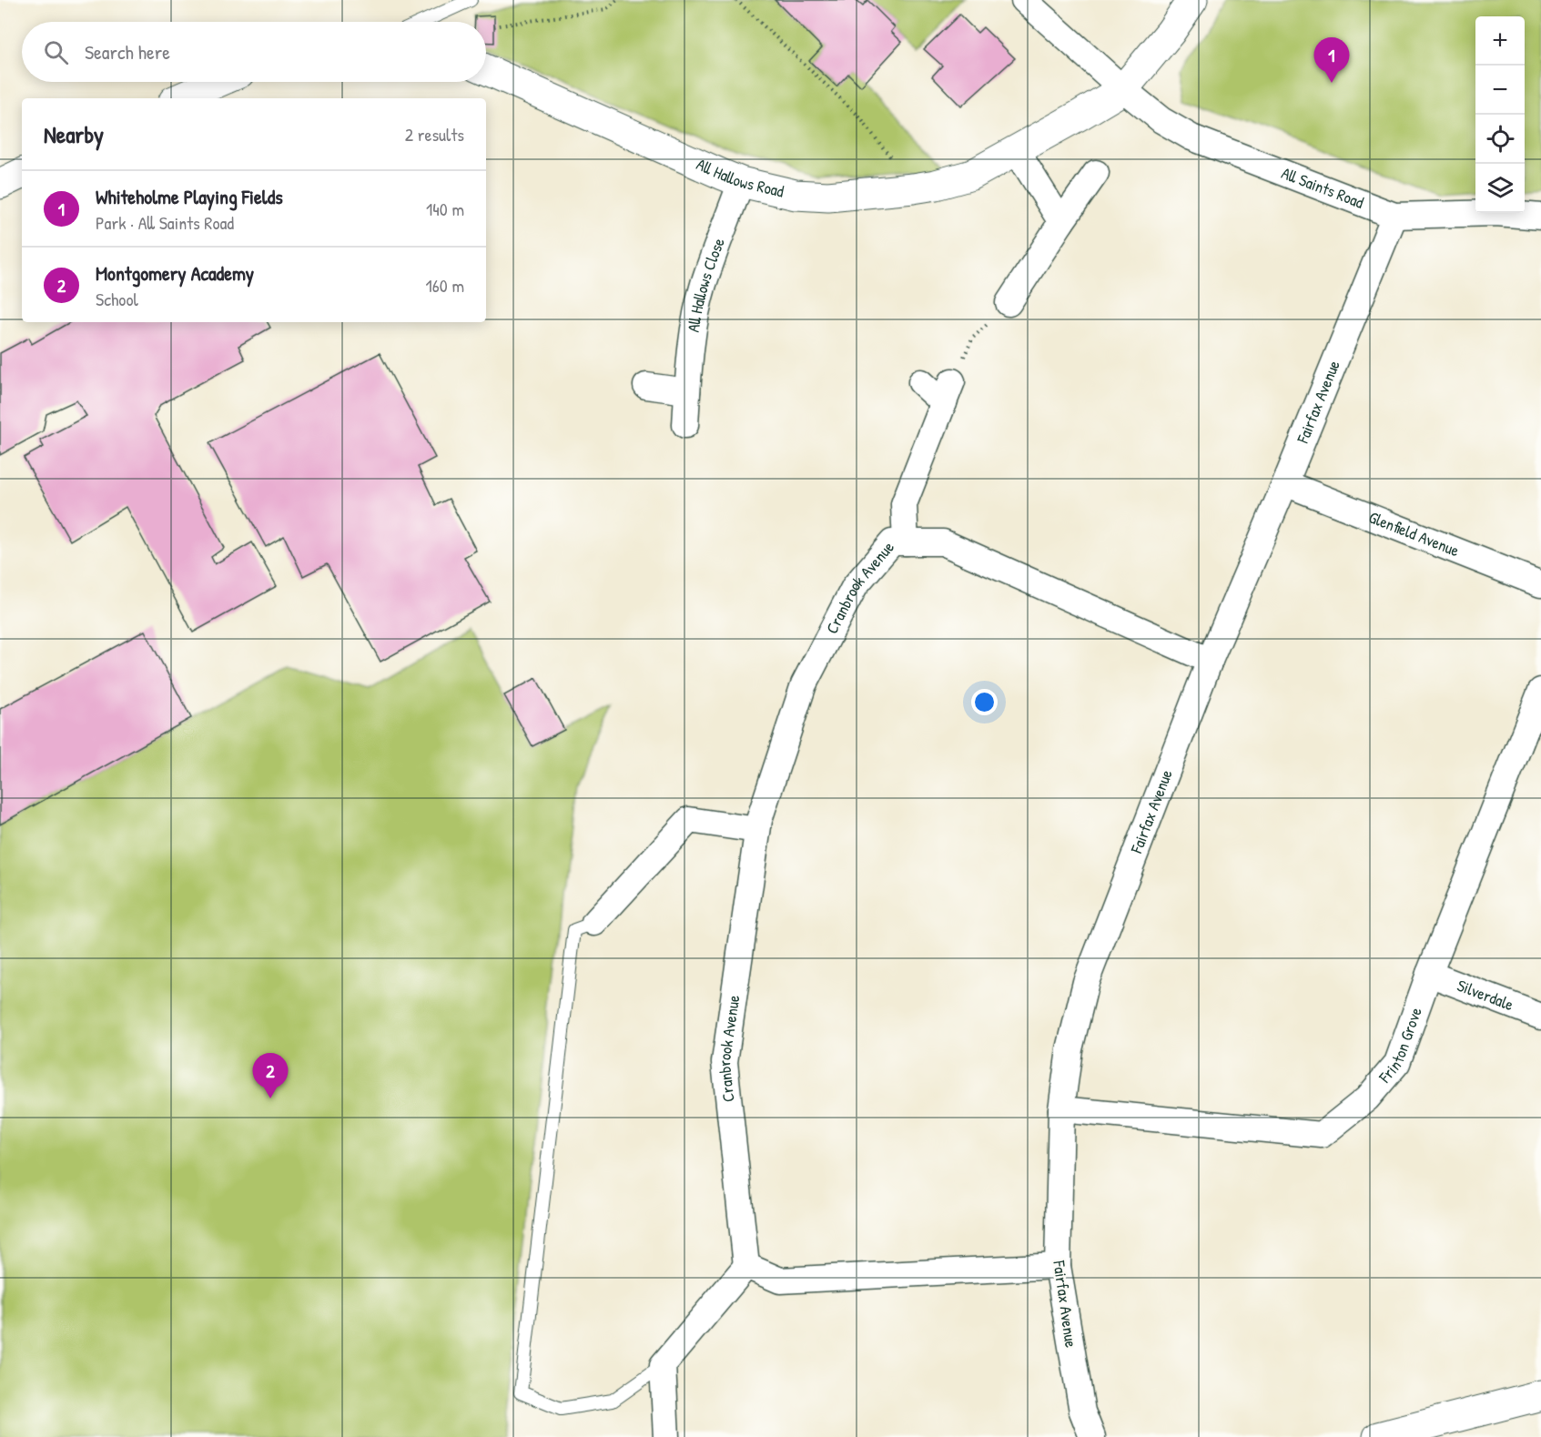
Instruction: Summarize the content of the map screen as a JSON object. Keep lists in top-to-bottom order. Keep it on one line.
{"streets":{"street":["All Hallows Road","All Saints Road","All Hallows Close","Fairfax Avenue","Glenfield Avenue","Cranbrook Avenue","Silverdale","Frinton Grove"]},"crossings":[["All Hallows Road","All Saints Road"],["All Hallows Road","All Hallows Close"],["All Saints Road","Fairfax Avenue"],["Fairfax Avenue","Glenfield Avenue"],["Fairfax Avenue","Cranbrook Avenue"],["Fairfax Avenue","Frinton Grove"],["Silverdale","Frinton Grove"]],"page":{"map_buttons":["+","−"],"search":"Search here","pins":["1","2"],"heading":["Nearby","2 results"],"list":[{"mark":"1","name":"Whiteholme Playing Fields","note":"Park · All Saints Road","value":"140 m"},{"mark":"2","name":"Montgomery Academy","note":"School","value":"160 m"}]}}
